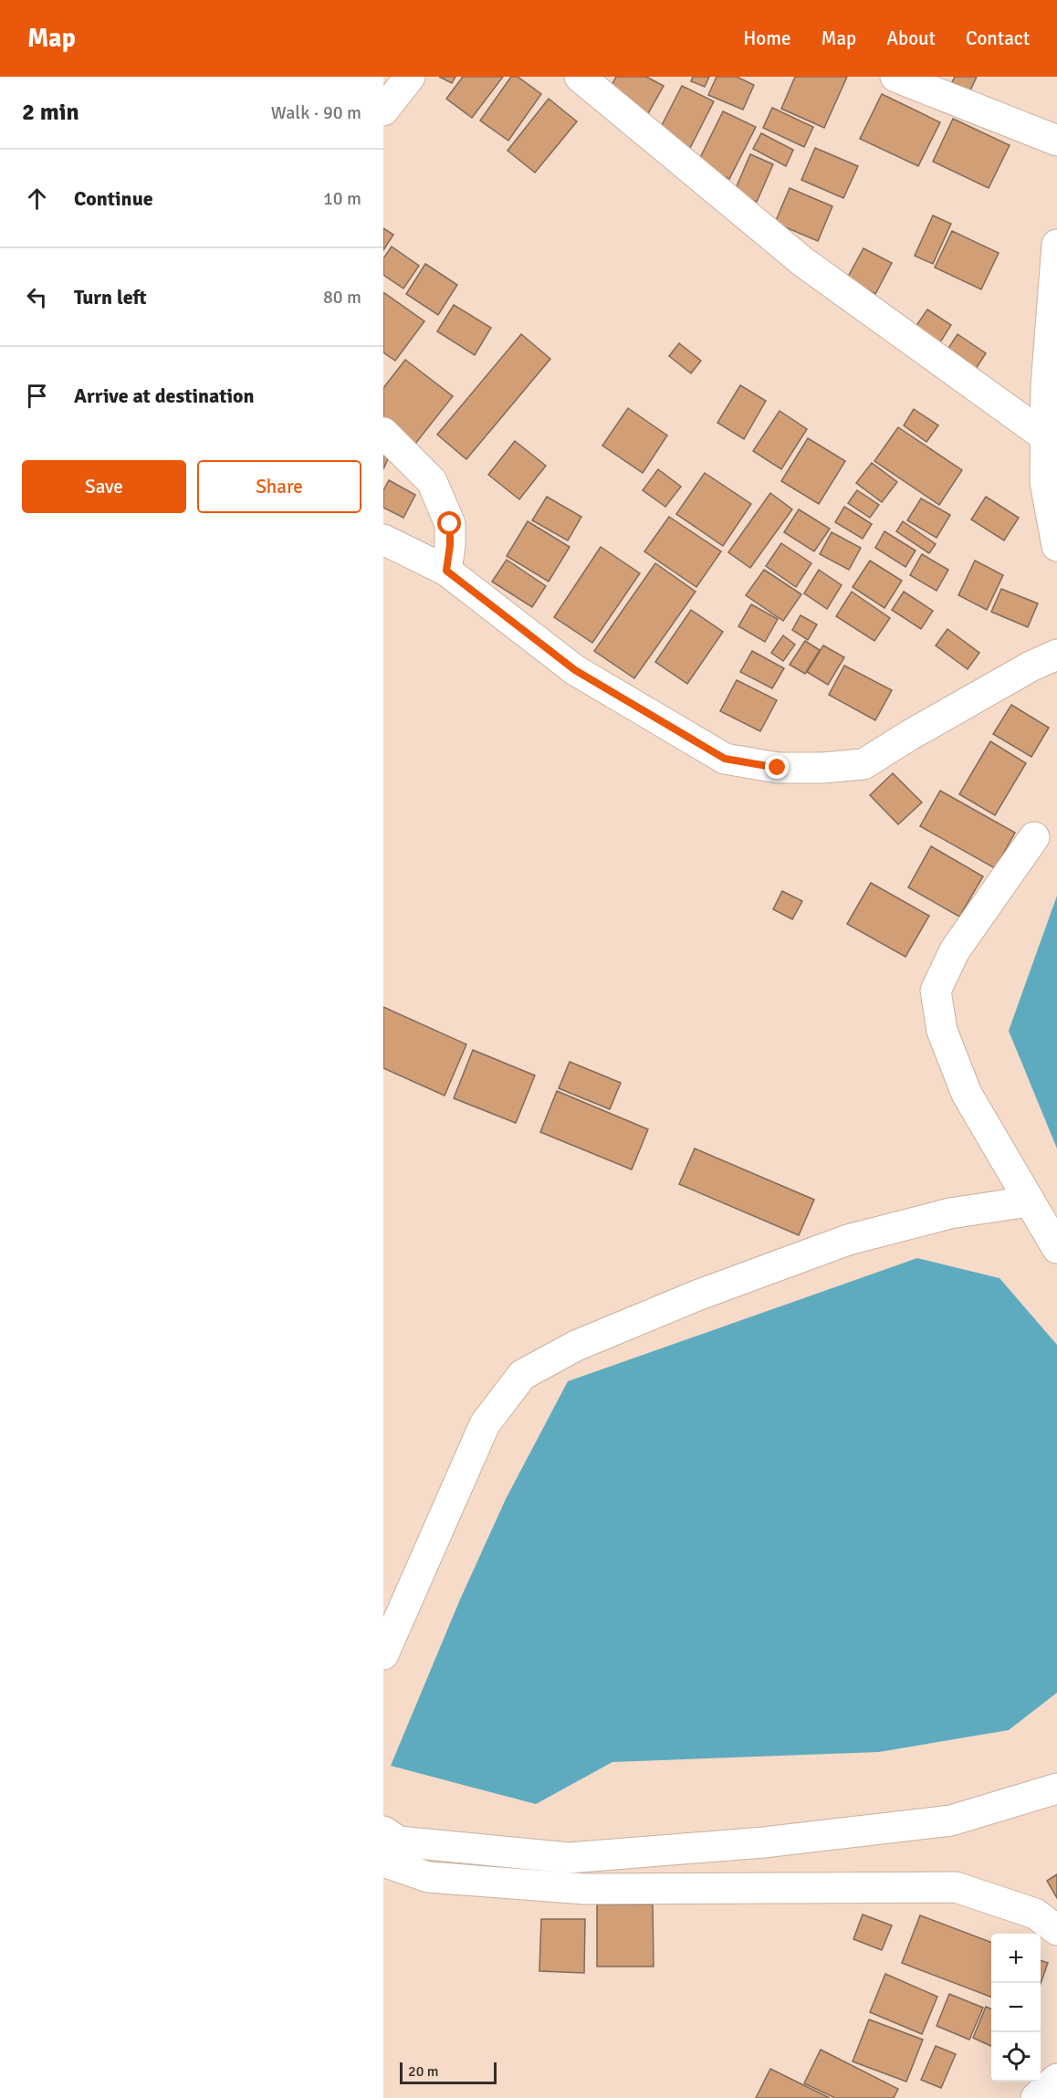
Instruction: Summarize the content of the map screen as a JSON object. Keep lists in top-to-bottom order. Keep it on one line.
{"scale_bar":"20 m","page":{"header":"Map","nav":["Home","Map","About","Contact"],"heading":["2 min","Walk · 90 m"],"list":[["Continue","10 m"],["Turn left","80 m"],"Arrive at destination"],"buttons":["Save","Share"],"map_buttons":["+","−"],"scale":"20 m"}}
